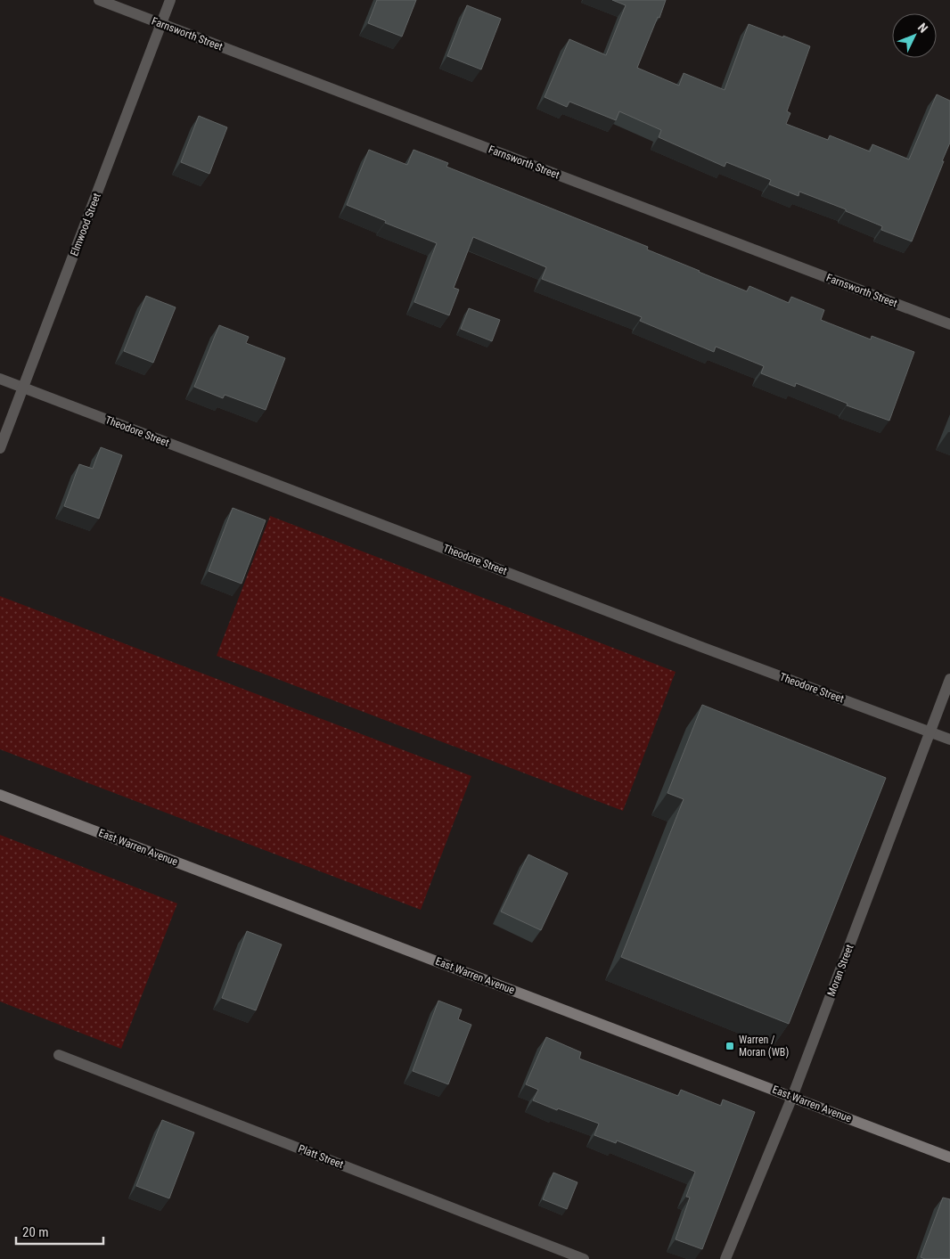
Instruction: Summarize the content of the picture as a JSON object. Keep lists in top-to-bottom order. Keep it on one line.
{"streets":{"main road":["East Warren Avenue"],"street":["Farnsworth Street","Elmwood Street","Theodore Street","Moran Street","Platt Street"]},"crossings":[["Farnsworth Street","Elmwood Street"],["Elmwood Street","Theodore Street"],["Theodore Street","Moran Street"],["East Warren Avenue","Moran Street"]],"places":{"transit":["Warren / Moran (WB)"]},"scale_bar":"20 m","north":"top right"}
